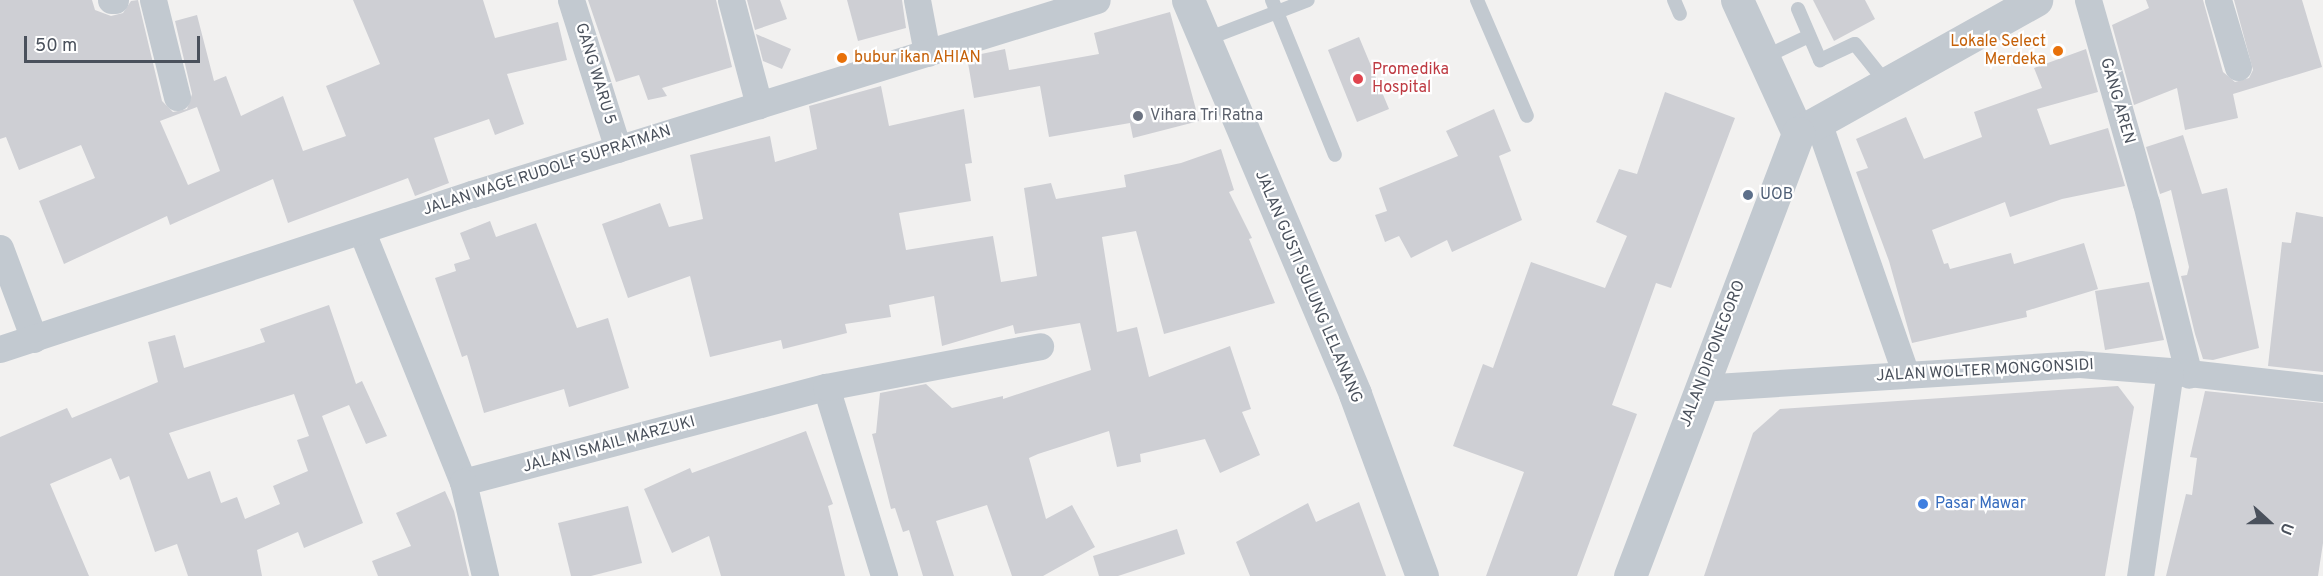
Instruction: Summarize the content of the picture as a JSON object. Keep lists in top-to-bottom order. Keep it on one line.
{"streets":{"street":["GANG WARU 5","GANG AREN","JALAN WAGE RUDOLF SUPRATMAN","JALAN GUSTI SULUNG LELANANG","JALAN DIPONEGORO","JALAN WOLTER MONGONSIDI","JALAN ISMAIL MARZUKI"]},"crossings":[["GANG WARU 5","JALAN WAGE RUDOLF SUPRATMAN"],["GANG AREN","JALAN WOLTER MONGONSIDI"],["JALAN DIPONEGORO","JALAN WOLTER MONGONSIDI"]],"places":["Lokale Select Merdeka","bubur ikan AHIAN","Promedika Hospital","Vihara Tri Ratna","UOB","Pasar Mawar"],"scale_bar":"50 m","north":"right"}
